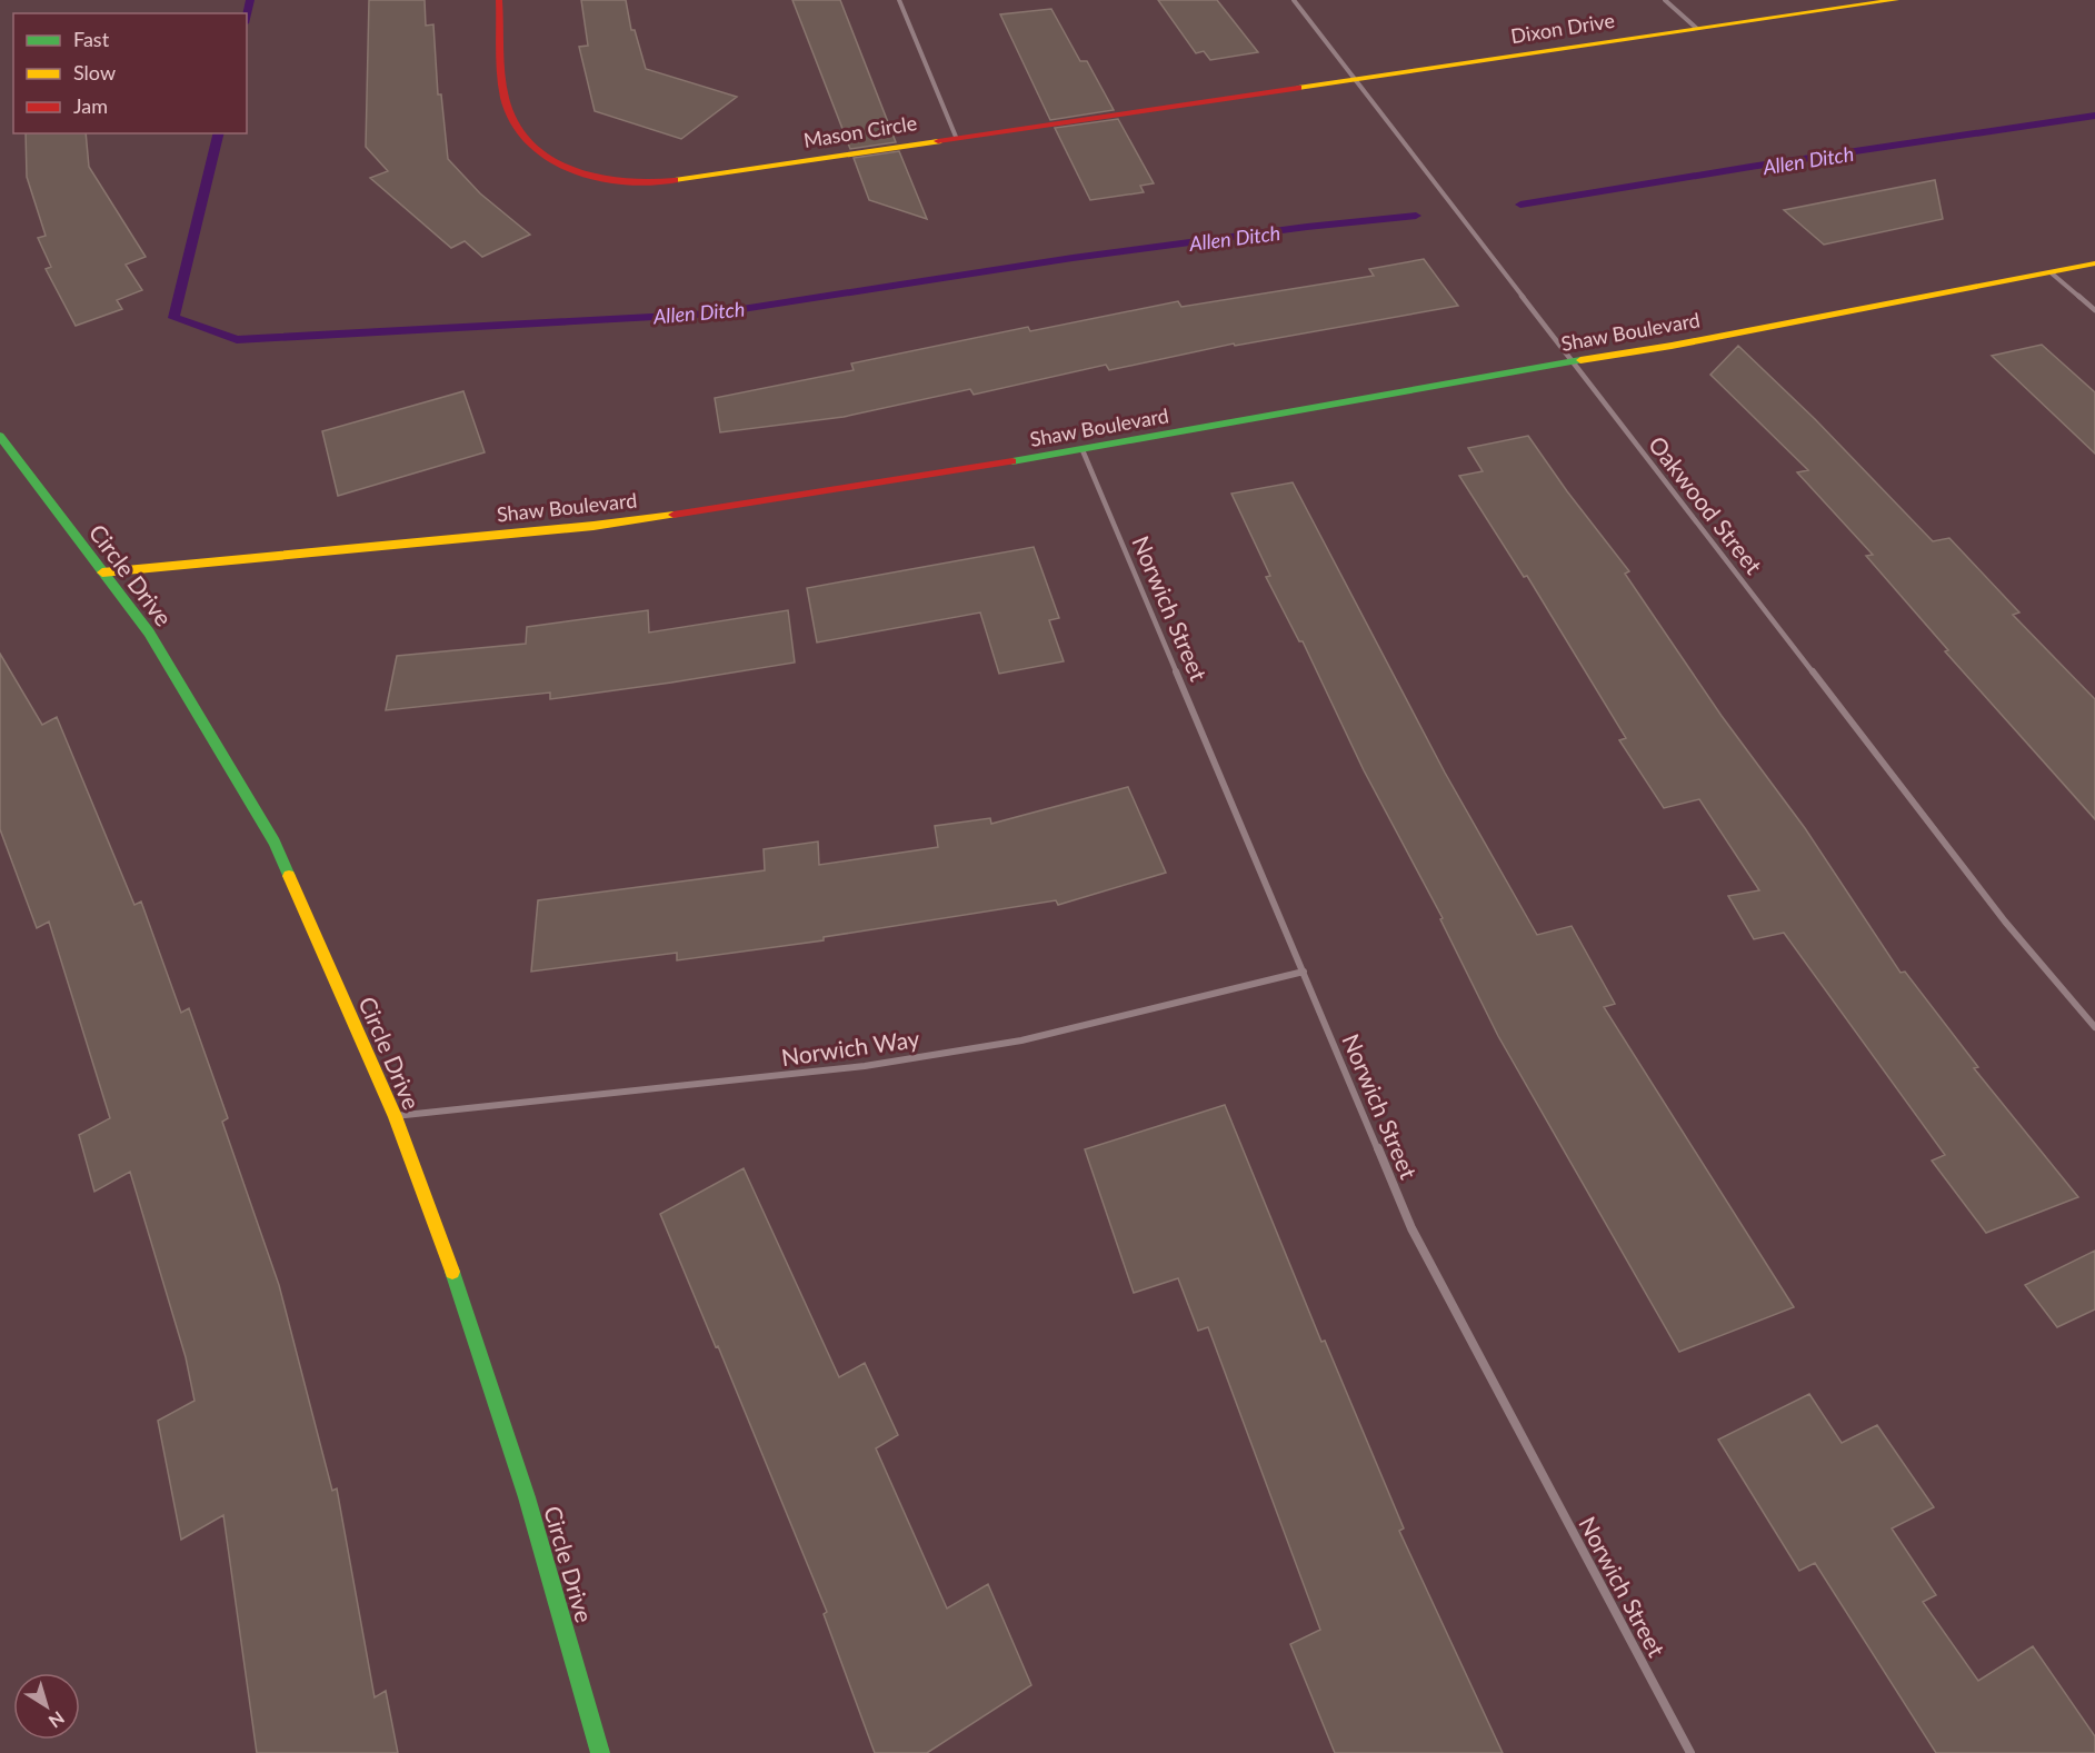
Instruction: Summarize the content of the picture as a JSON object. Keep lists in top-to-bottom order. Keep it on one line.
{"streets":{"street":["Dixon Drive","Mason Circle","Shaw Boulevard","Oakwood Street","Circle Drive","Norwich Street","Norwich Way"]},"crossings":[["Dixon Drive","Mason Circle"],["Dixon Drive","Oakwood Street"],["Mason Circle","Oakwood Street"],["Shaw Boulevard","Oakwood Street"],["Shaw Boulevard","Circle Drive"],["Shaw Boulevard","Norwich Street"],["Circle Drive","Norwich Way"],["Norwich Street","Norwich Way"]],"water":["Allen Ditch"],"legend":["Fast","Slow","Jam"],"north":"bottom right"}
